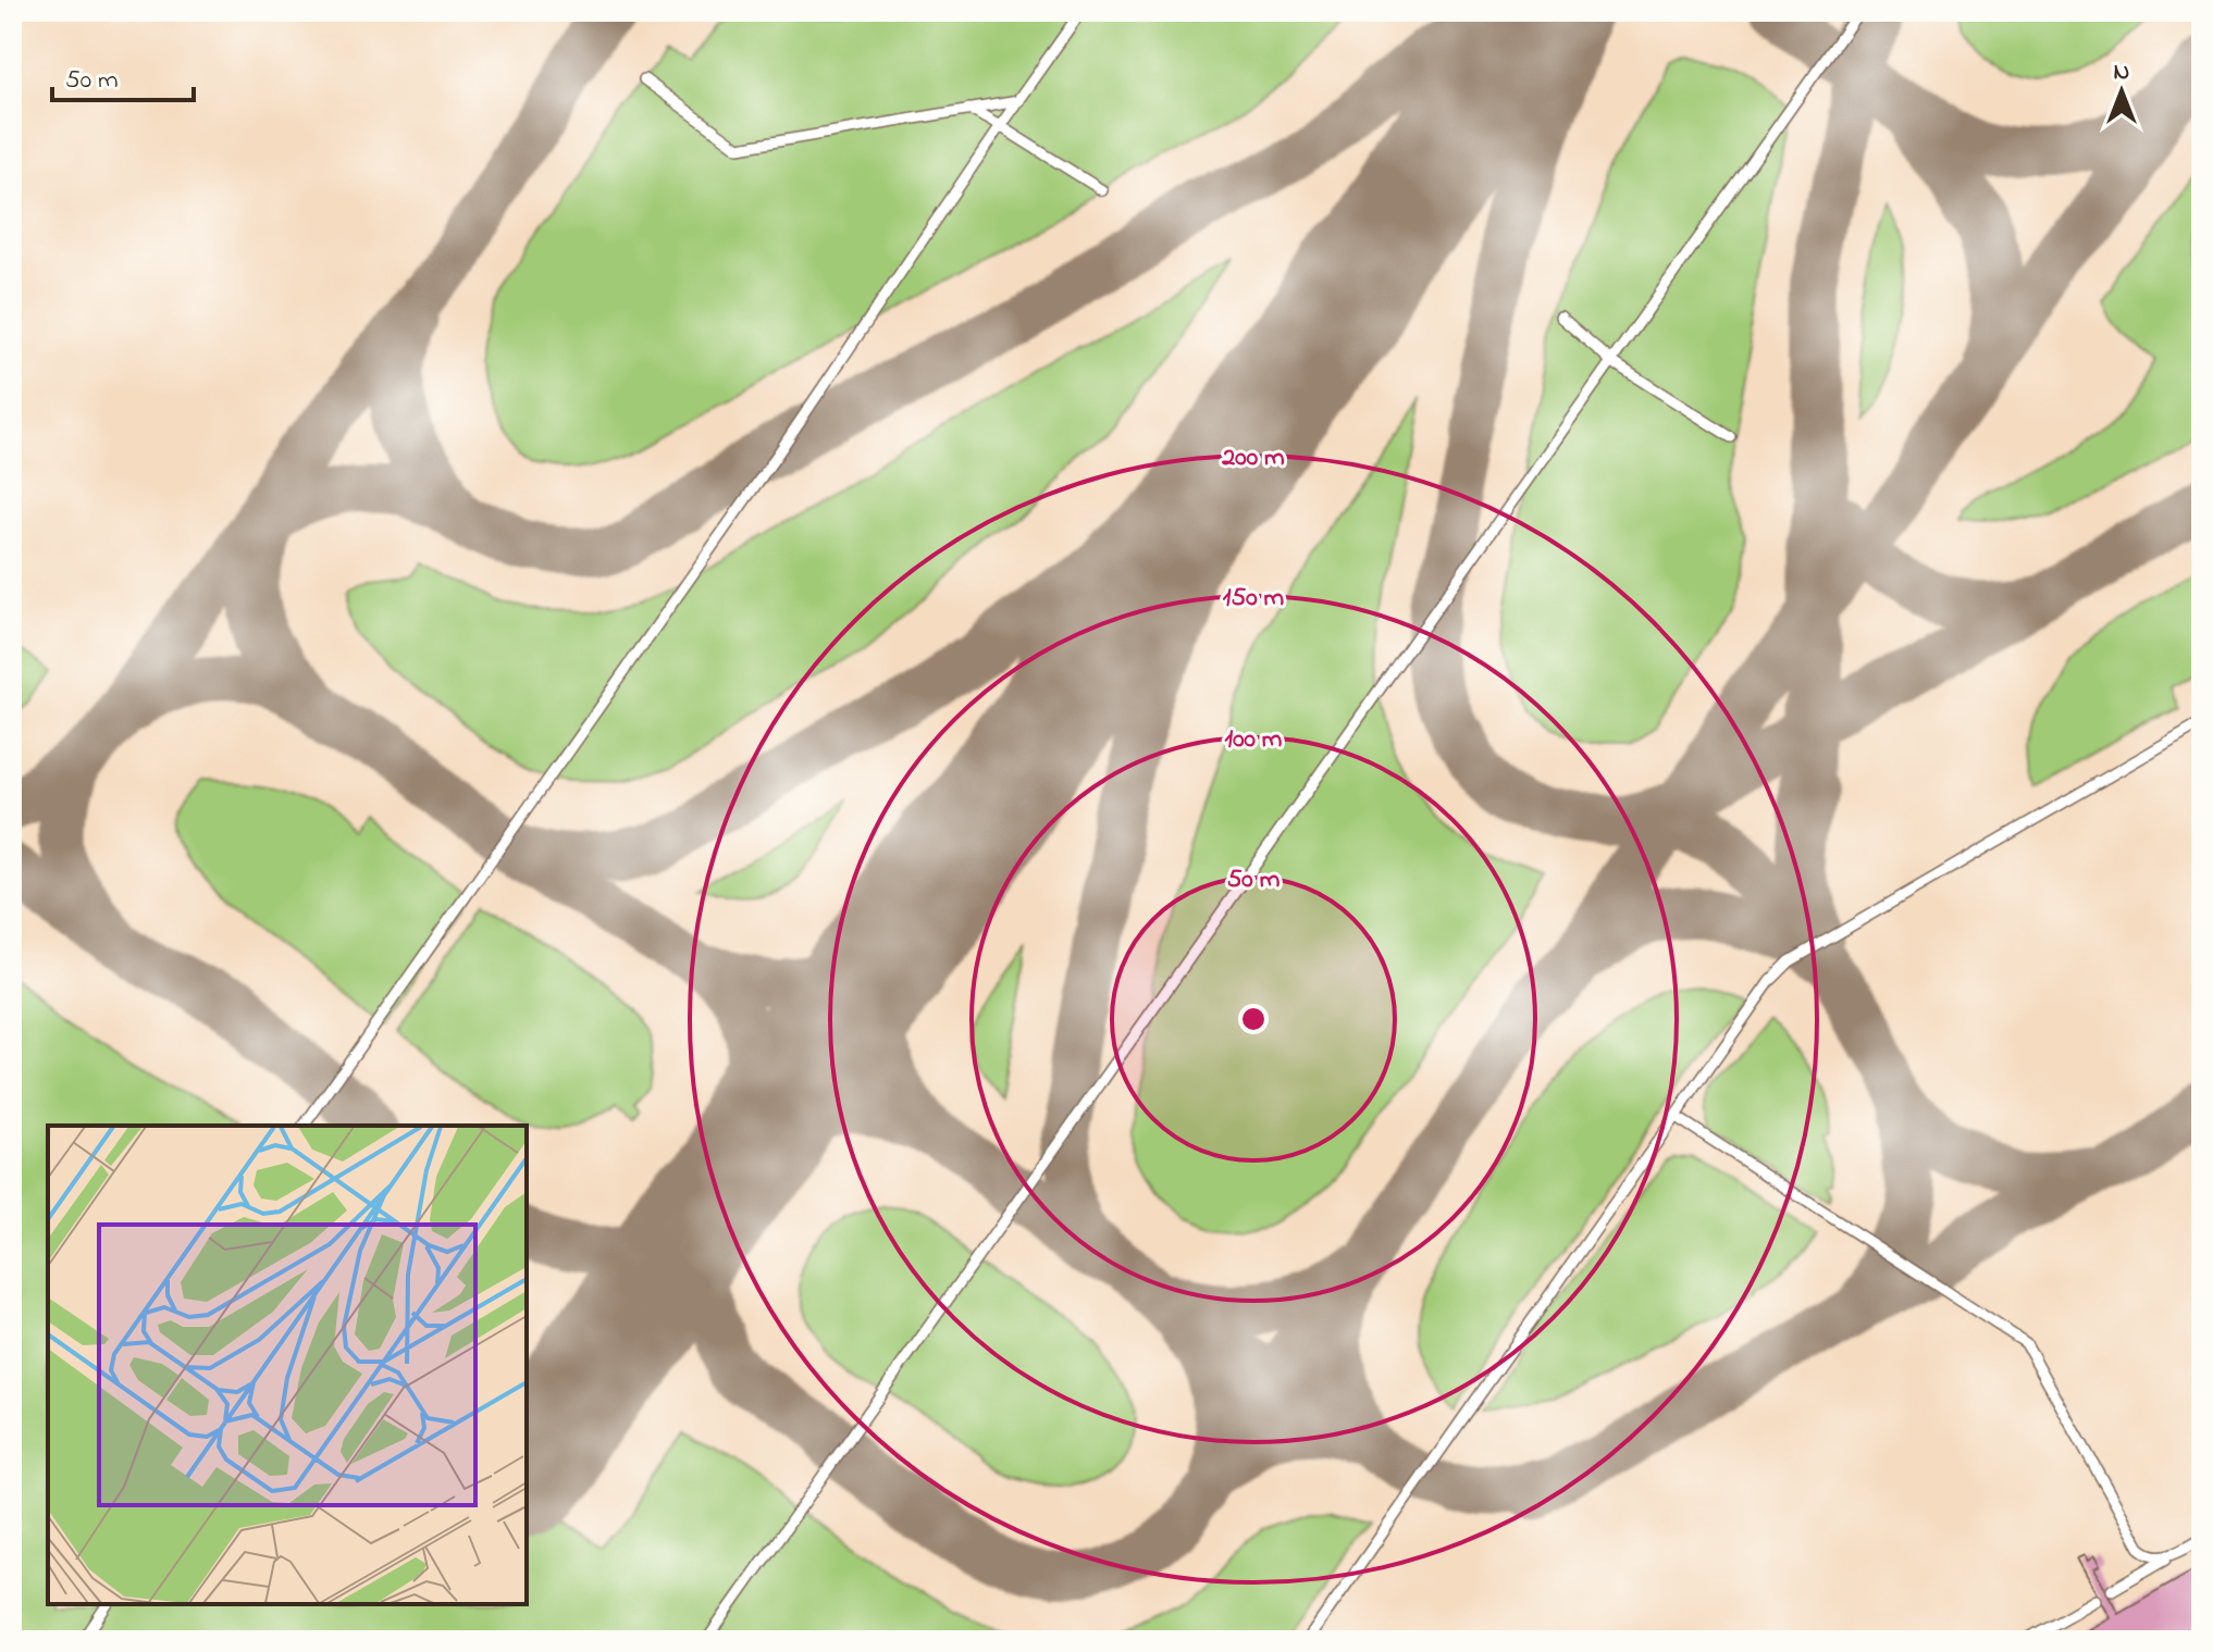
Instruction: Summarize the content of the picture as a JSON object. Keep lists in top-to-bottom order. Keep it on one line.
{"scale_bar":"50 m","north":"top","rings":["200 m","150 m","100 m","50 m"]}
